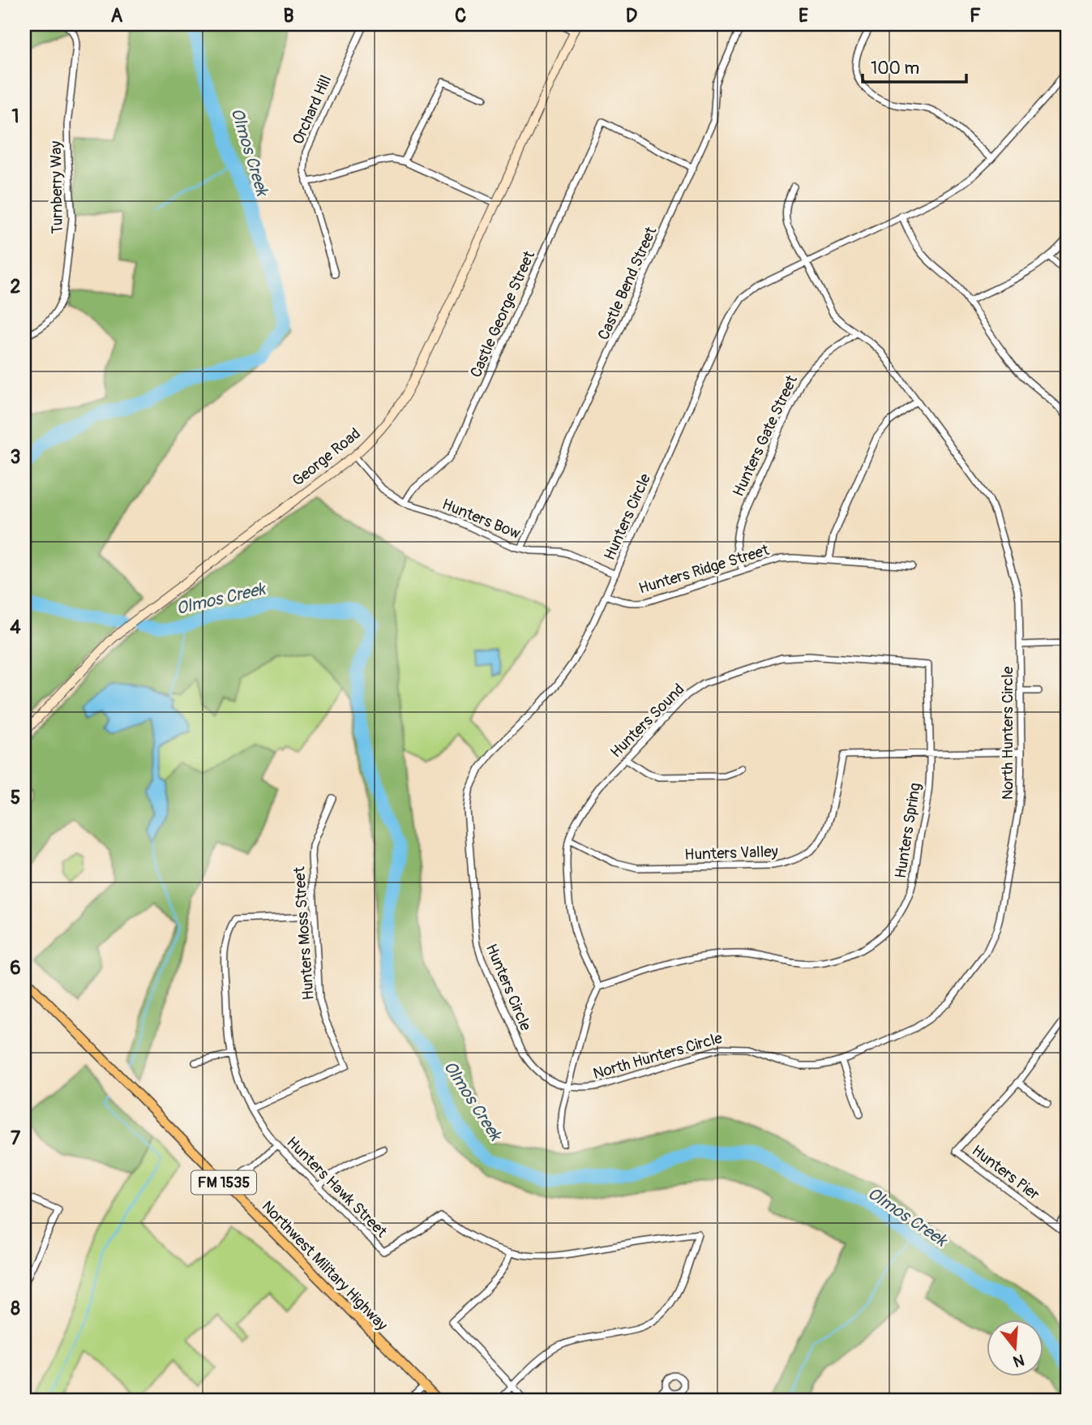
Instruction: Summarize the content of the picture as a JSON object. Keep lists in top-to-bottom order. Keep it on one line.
{"streets":{"main road":["FM 1535","Northwest Military Highway"],"street":["Orchard Hill","Turnberry Way","Castle Bend Street","Castle George Street","Hunters Gate Street","George Road","Hunters Circle","Hunters Bow","Hunters Ridge Street","Hunters Sound","North Hunters Circle","Hunters Spring","Hunters Valley","Hunters Moss Street","Hunters Pier","Hunters Hawk Street"]},"crossings":[["Castle Bend Street","Castle George Street"],["Castle Bend Street","Hunters Bow"],["Castle George Street","Hunters Bow"],["Hunters Gate Street","Hunters Ridge Street"],["Hunters Gate Street","North Hunters Circle"],["George Road","Hunters Bow"],["Hunters Circle","Hunters Bow"],["Hunters Circle","Hunters Ridge Street"],["Hunters Circle","North Hunters Circle"],["Hunters Sound","Hunters Spring"],["Hunters Sound","Hunters Valley"],["Hunters Spring","Hunters Valley"],["Hunters Moss Street","Hunters Hawk Street"]],"water":["Olmos Creek"],"scale_bar":"100 m","north":"bottom","grid":{"columns":["A","B","C","D","E","F"],"rows":["1","2","3","4","5","6","7","8"]}}
